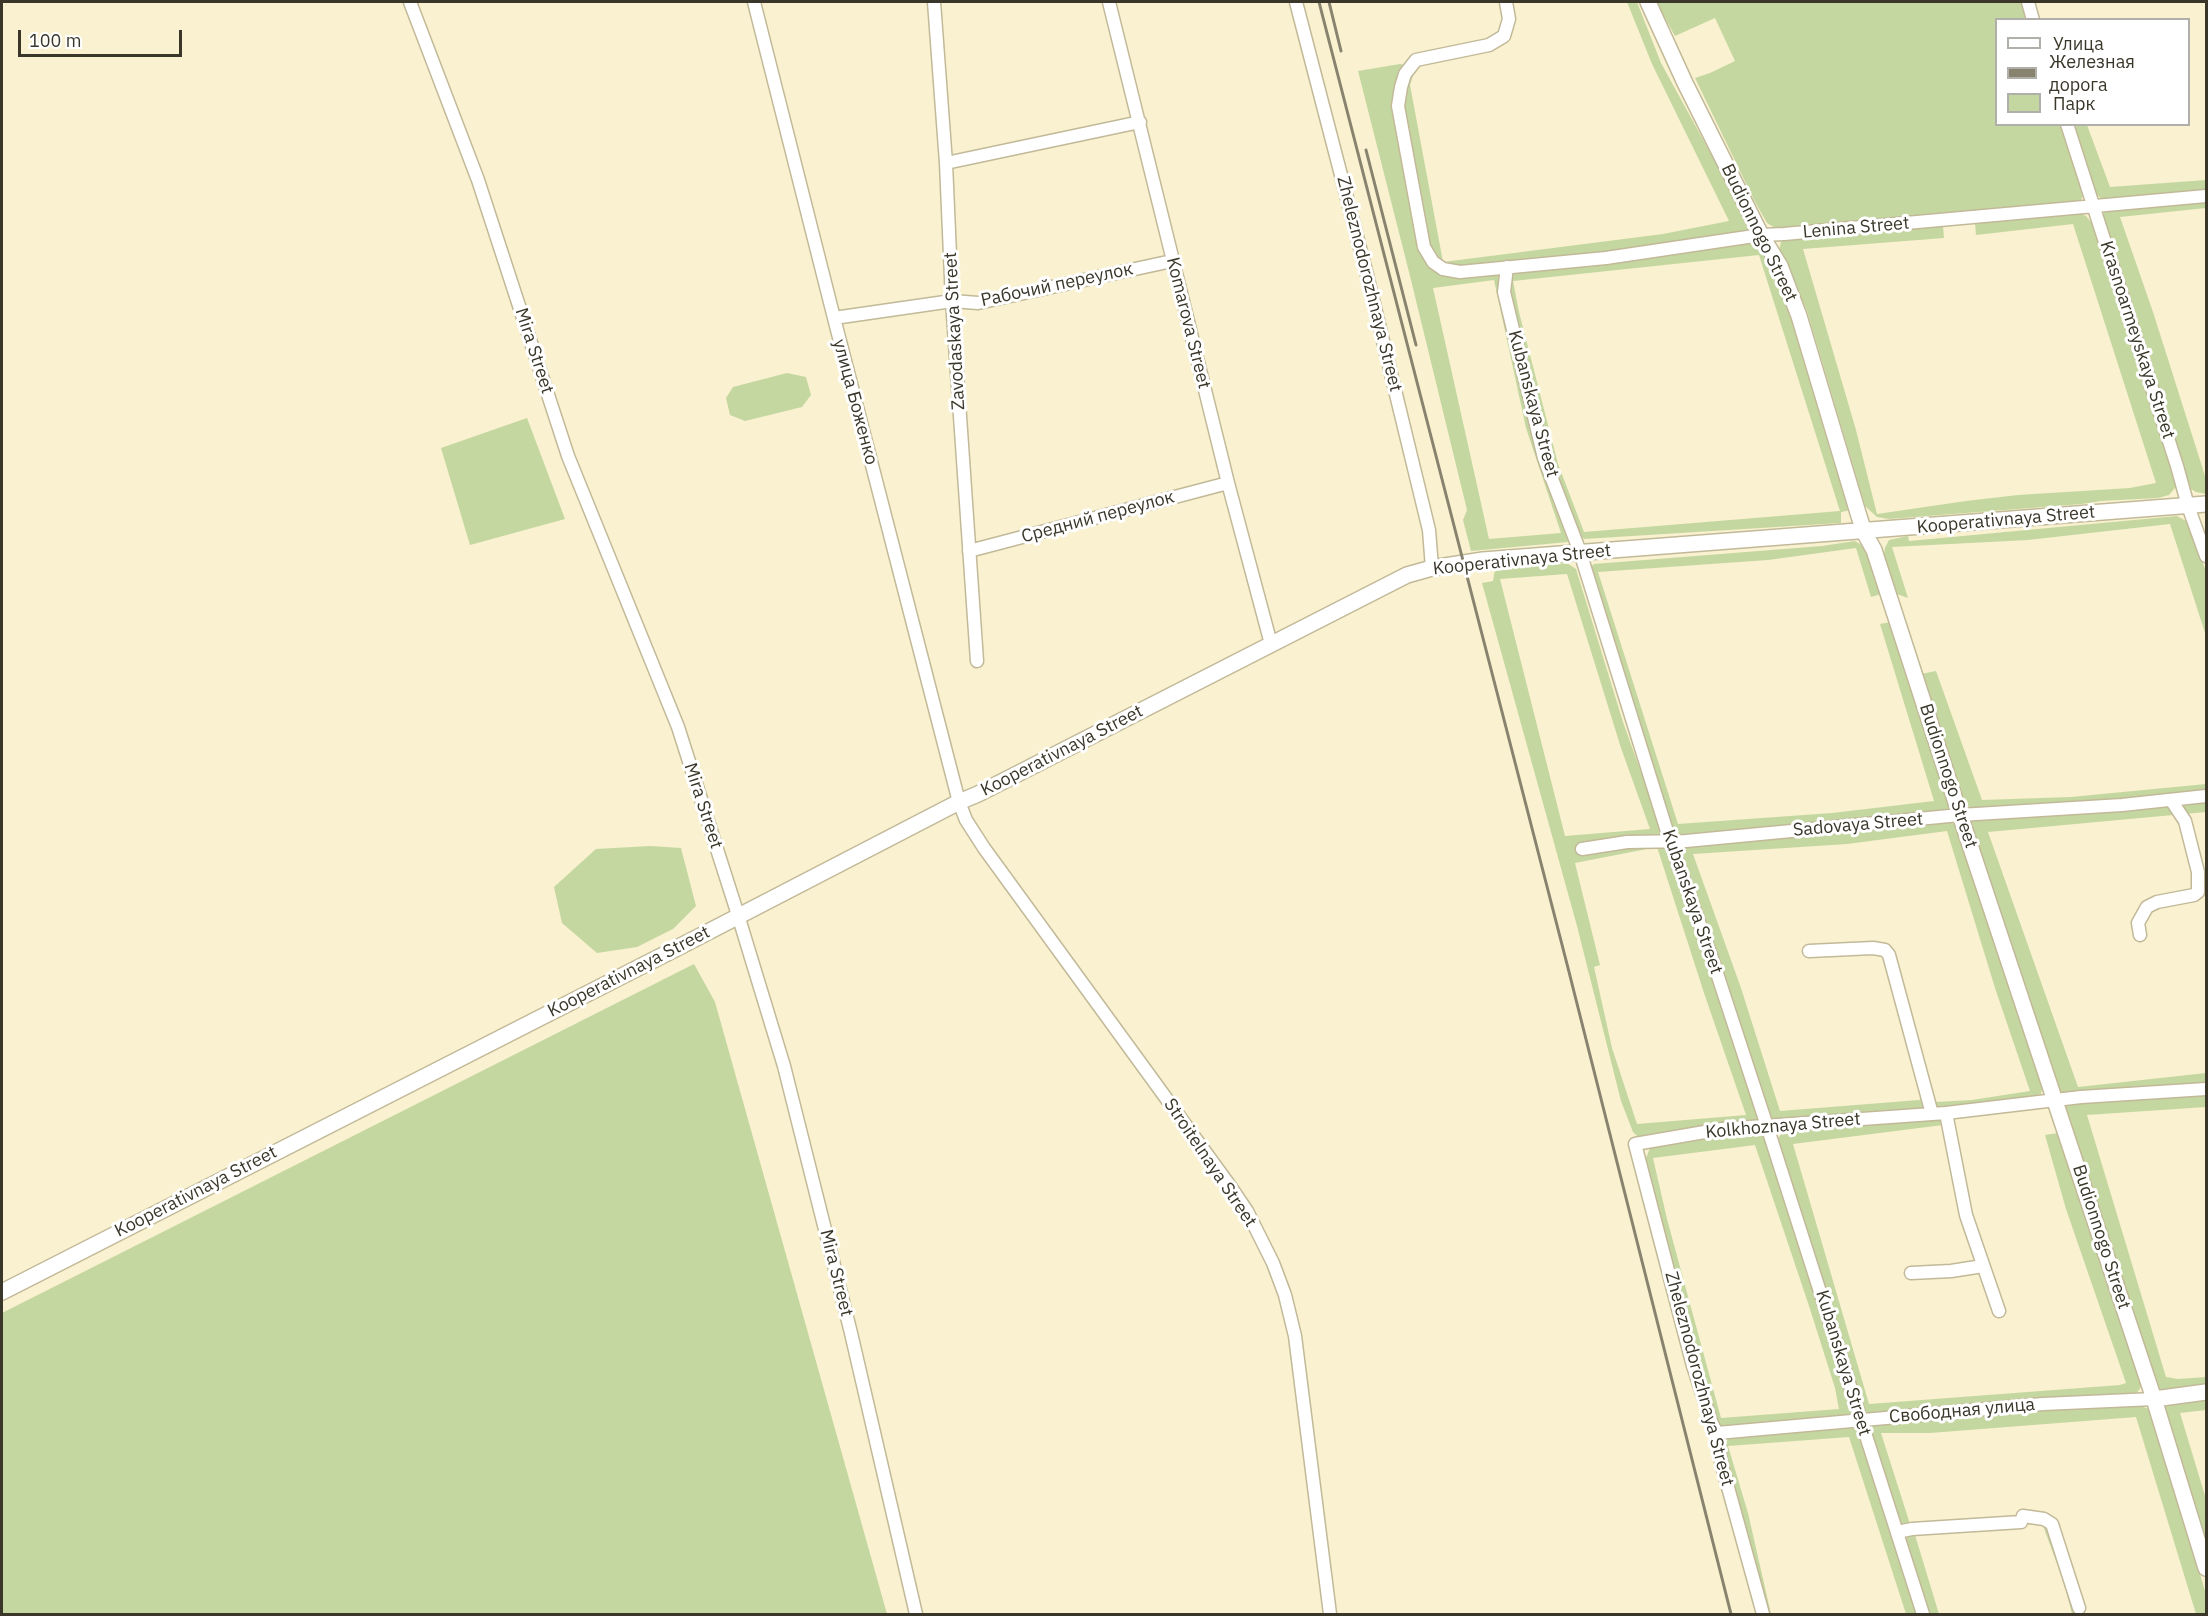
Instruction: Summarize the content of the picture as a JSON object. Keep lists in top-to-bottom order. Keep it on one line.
{"streets":{"street":["Lenina Street","Budionnogo Street","Zheleznodorozhnaya Street","Рабочий переулок","Komarova Street","Zavodaskaya Street","Krasnoarmeyskaya Street","Mira Street","улица Боженко","Kubanskaya Street","Средний переулок","Kooperativnaya Street","Sadovaya Street","Kolkhoznaya Street","Stroitelnaya Street","Свободная улица"]},"crossings":[["Lenina Street","Budionnogo Street"],["Lenina Street","Krasnoarmeyskaya Street"],["Lenina Street","Kubanskaya Street"],["Budionnogo Street","Kooperativnaya Street"],["Budionnogo Street","Sadovaya Street"],["Budionnogo Street","Kolkhoznaya Street"],["Budionnogo Street","Свободная улица"],["Zheleznodorozhnaya Street","Kooperativnaya Street"],["Zheleznodorozhnaya Street","Kolkhoznaya Street"],["Zheleznodorozhnaya Street","Свободная улица"],["Рабочий переулок","Komarova Street"],["Рабочий переулок","Zavodaskaya Street"],["Рабочий переулок","улица Боженко"],["Komarova Street","Средний переулок"],["Komarova Street","Kooperativnaya Street"],["Zavodaskaya Street","Средний переулок"],["Krasnoarmeyskaya Street","Kooperativnaya Street"],["Mira Street","Kooperativnaya Street"],["улица Боженко","Kooperativnaya Street"],["улица Боженко","Stroitelnaya Street"],["Kubanskaya Street","Kooperativnaya Street"],["Kubanskaya Street","Sadovaya Street"],["Kubanskaya Street","Kolkhoznaya Street"],["Kubanskaya Street","Свободная улица"],["Kooperativnaya Street","Stroitelnaya Street"]],"legend":["Улица","Железная дорога","Парк"],"scale_bar":"100 m"}
